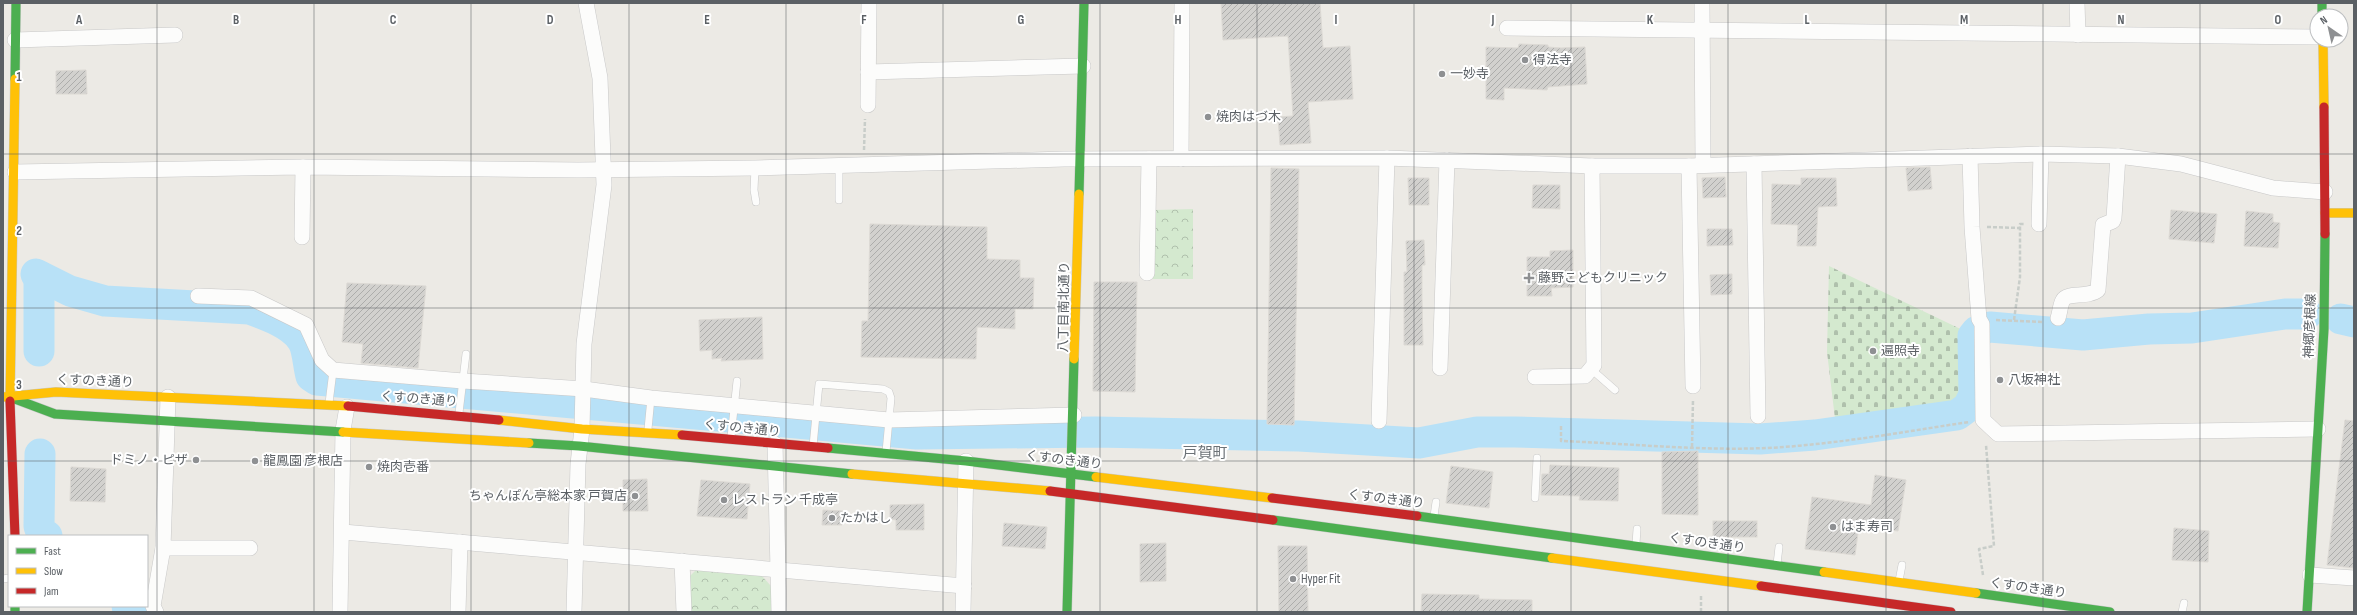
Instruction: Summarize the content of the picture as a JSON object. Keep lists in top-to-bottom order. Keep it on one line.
{"streets":{"main road":["八丁目南北通り","神郷彦根線","くすのき通り"]},"crossings":[["八丁目南北通り","くすのき通り"]],"districts":["戸賀町"],"places":{"other":["得法寺","一妙寺","焼肉はづ木","遍照寺","八坂神社","ドミノ・ピザ","龍鳳園 彦根店","焼肉壱番","ちゃんぽん亭総本家 戸賀店","レストラン 千成亭","たかはし","はま寿司","Hyper Fit"],"health":["藤野こどもクリニック"]},"legend":["Fast","Slow","Jam"],"north":"top left","grid":{"columns":["A","B","C","D","E","F","G","H","I","J","K","L","M","N","O"],"rows":["1","2","3"]}}
